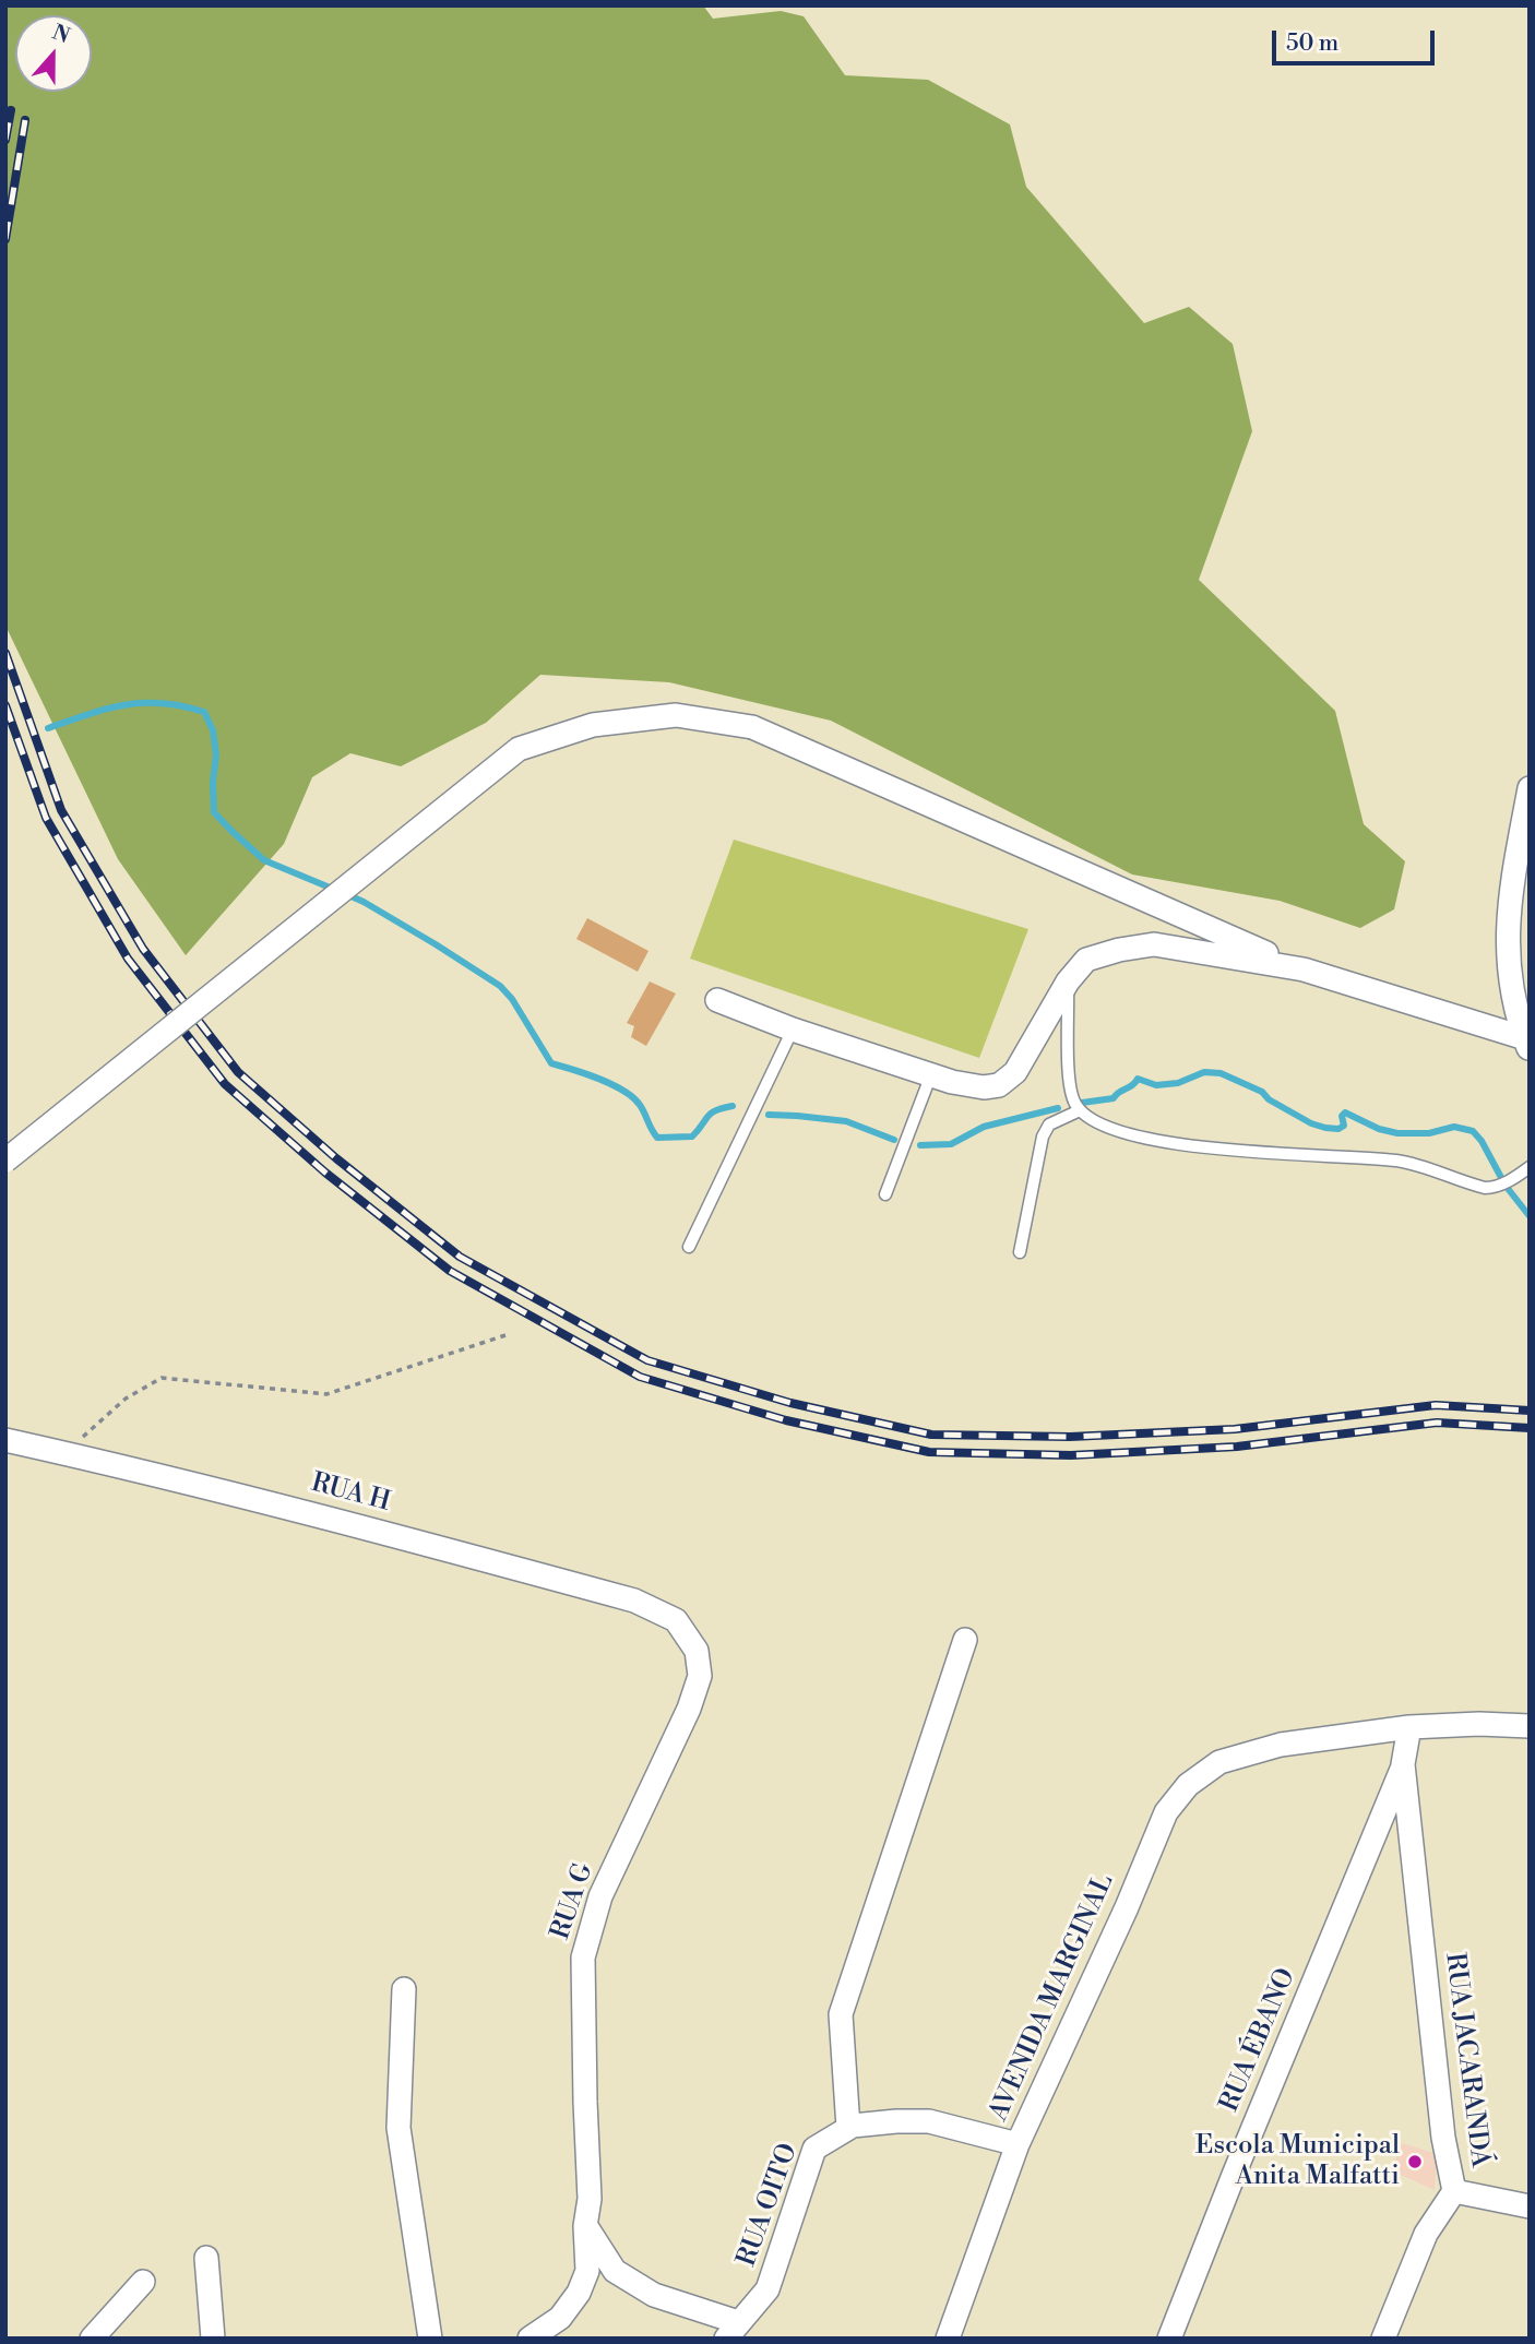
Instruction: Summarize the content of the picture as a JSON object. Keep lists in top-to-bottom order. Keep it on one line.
{"streets":{"street":["RUA H","RUA G","AVENIDA MARGINAL","RUA ÉBANO","RUA JACARANDÁ","RUA OITO"]},"crossings":[["RUA H","RUA G"],["AVENIDA MARGINAL","RUA JACARANDÁ"],["AVENIDA MARGINAL","RUA OITO"],["RUA ÉBANO","RUA JACARANDÁ"]],"places":["Escola Municipal Anita Malfatti"],"scale_bar":"50 m","north":"top"}
